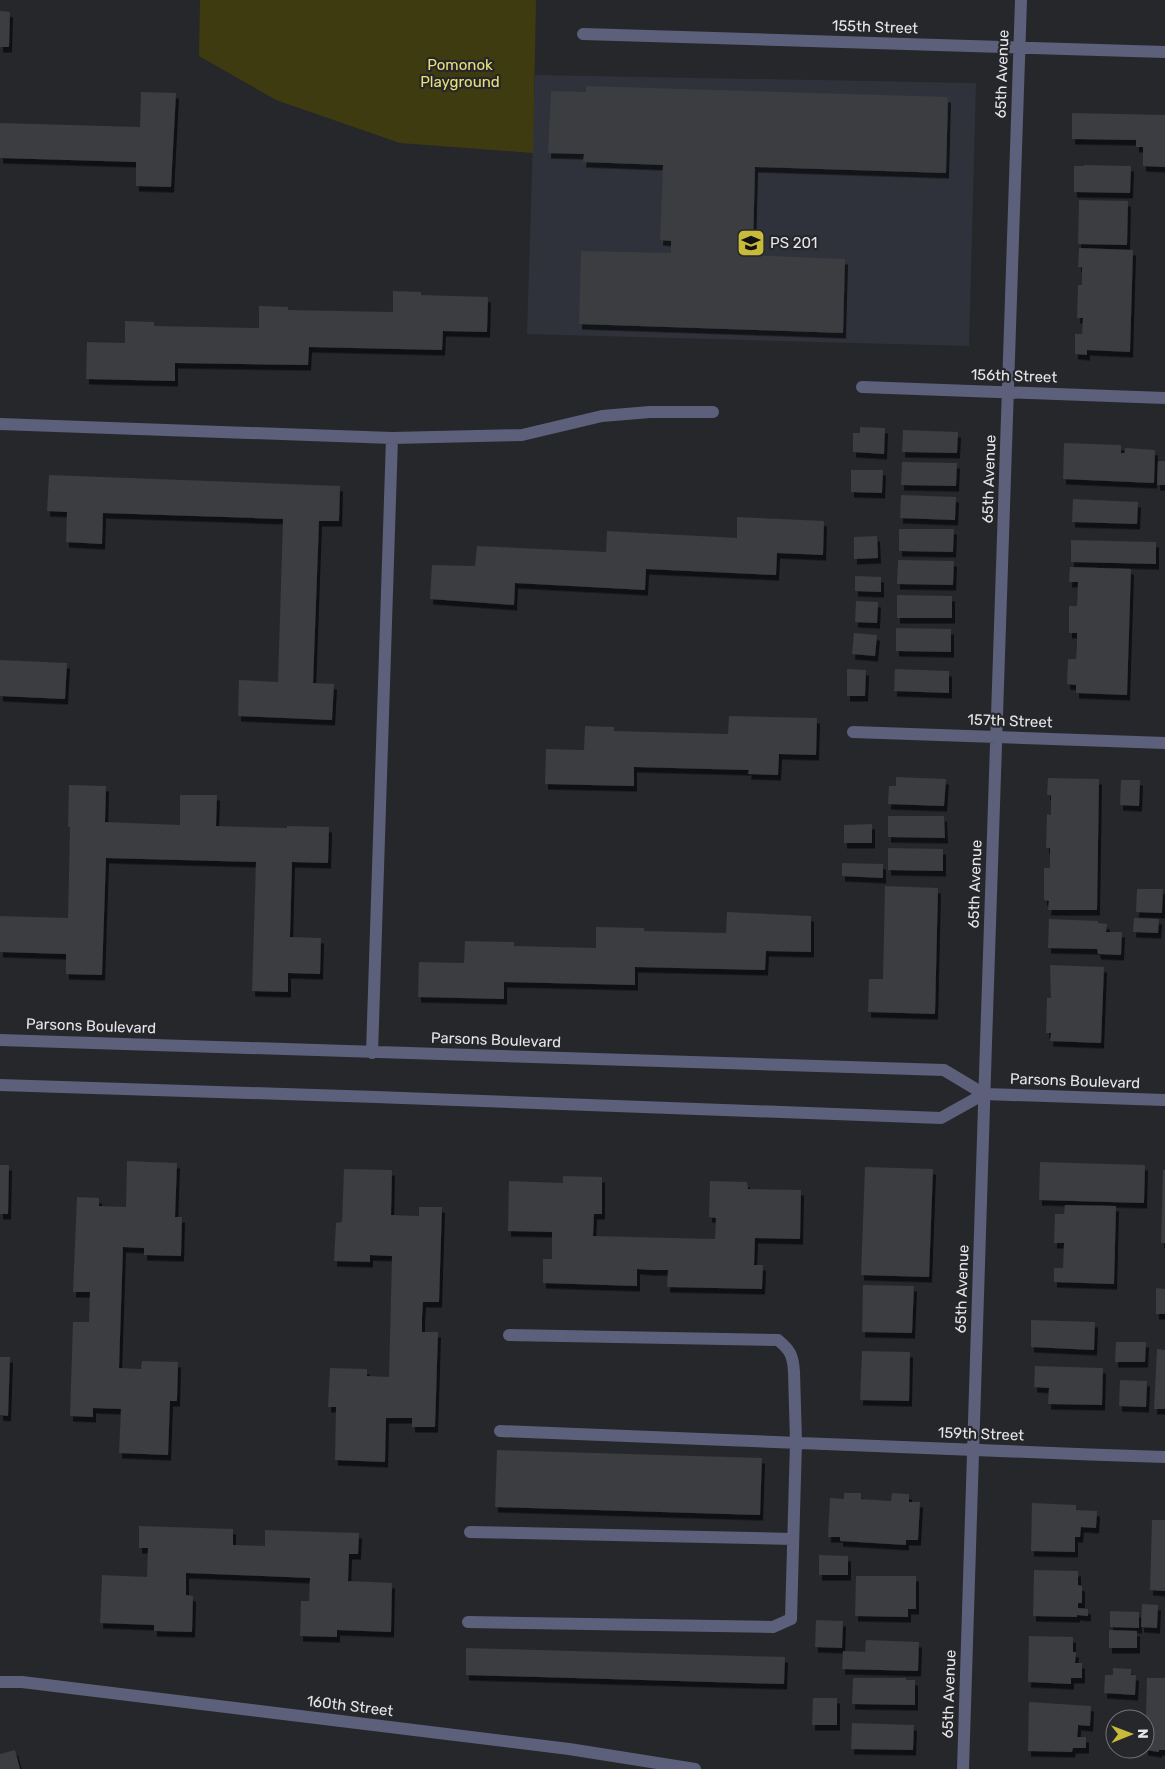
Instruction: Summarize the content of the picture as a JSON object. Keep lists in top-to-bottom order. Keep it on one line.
{"streets":{"street":["155th Street","65th Avenue","156th Street","157th Street","Parsons Boulevard","159th Street","160th Street"]},"crossings":[["155th Street","65th Avenue"],["65th Avenue","156th Street"],["65th Avenue","157th Street"],["65th Avenue","Parsons Boulevard"],["65th Avenue","159th Street"]],"parks":["Pomonok Playground"],"places":{"school or university":["PS 201"]},"north":"right"}
